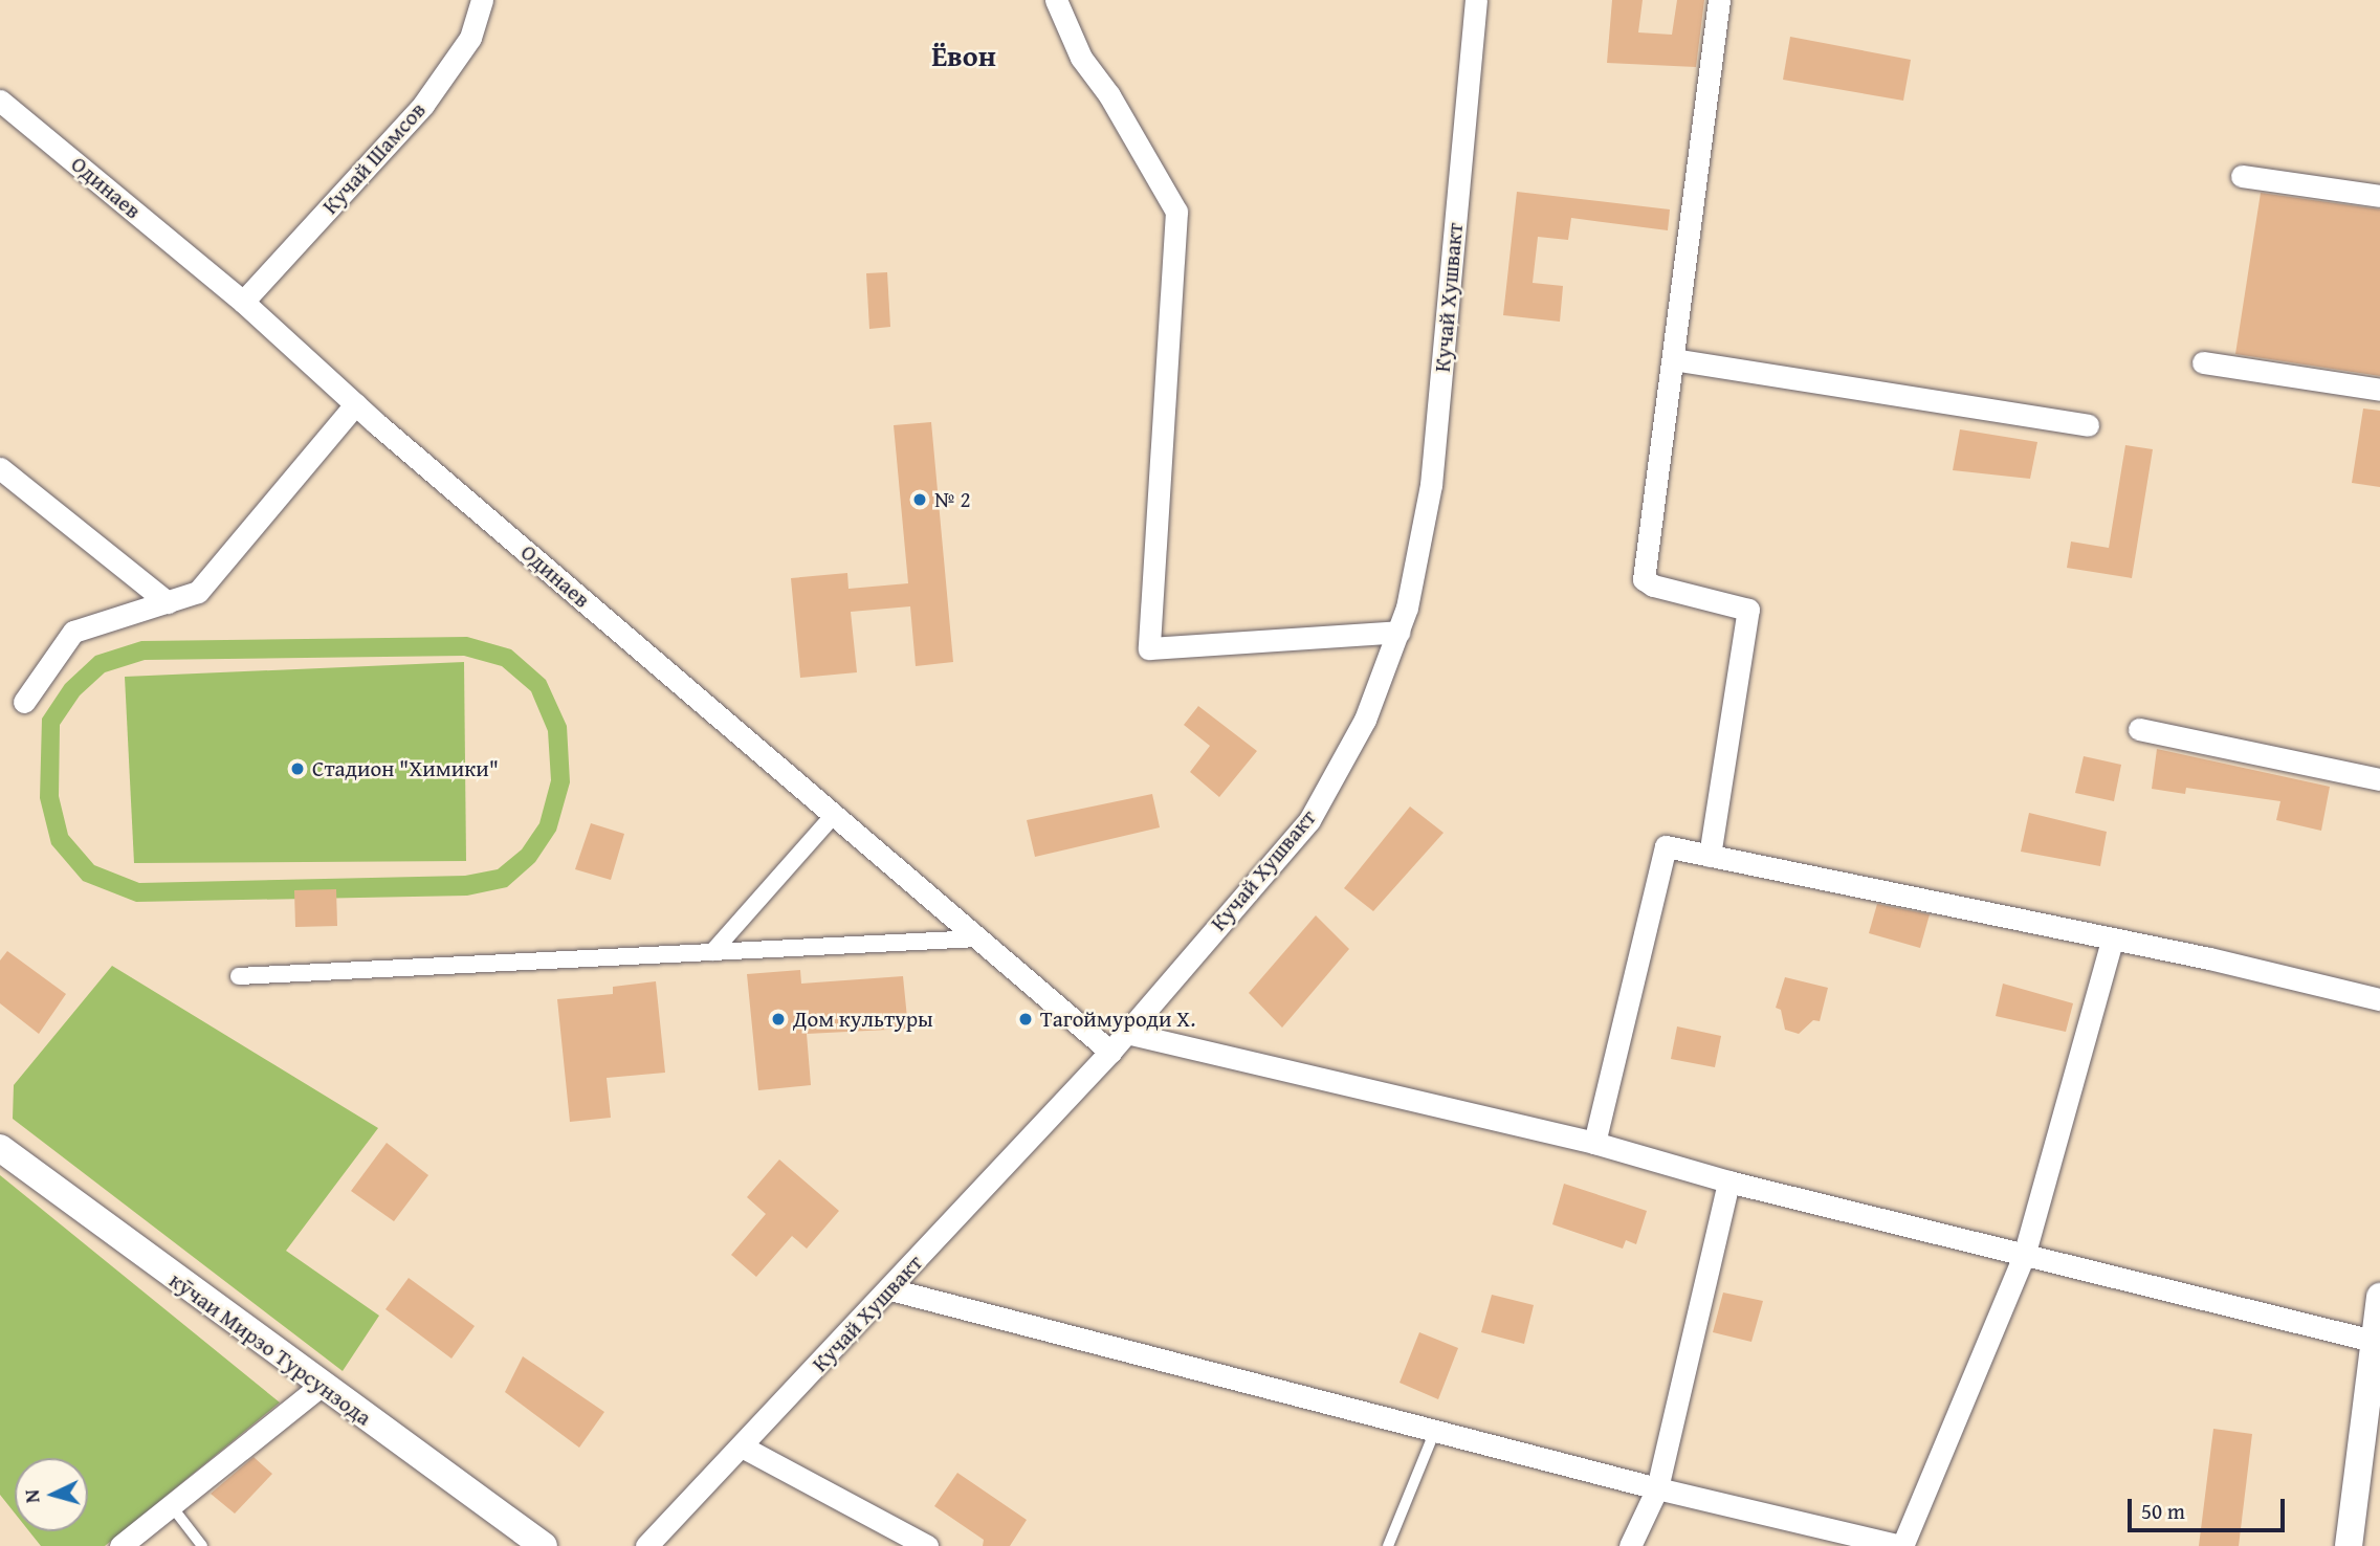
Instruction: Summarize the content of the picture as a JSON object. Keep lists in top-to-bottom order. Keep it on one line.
{"streets":{"street":["Кучай Шамсов","Одинаев","Кучай Хушвакт","кӯчаи Мирзо Турсунзода"]},"crossings":[["Кучай Шамсов","Одинаев"],["Одинаев","Кучай Хушвакт"]],"districts":["Ёвон"],"places":["№ 2","Стадион \"Химики\"","Дом культуры","Тагоймуроди Х."],"scale_bar":"50 m","north":"left"}
